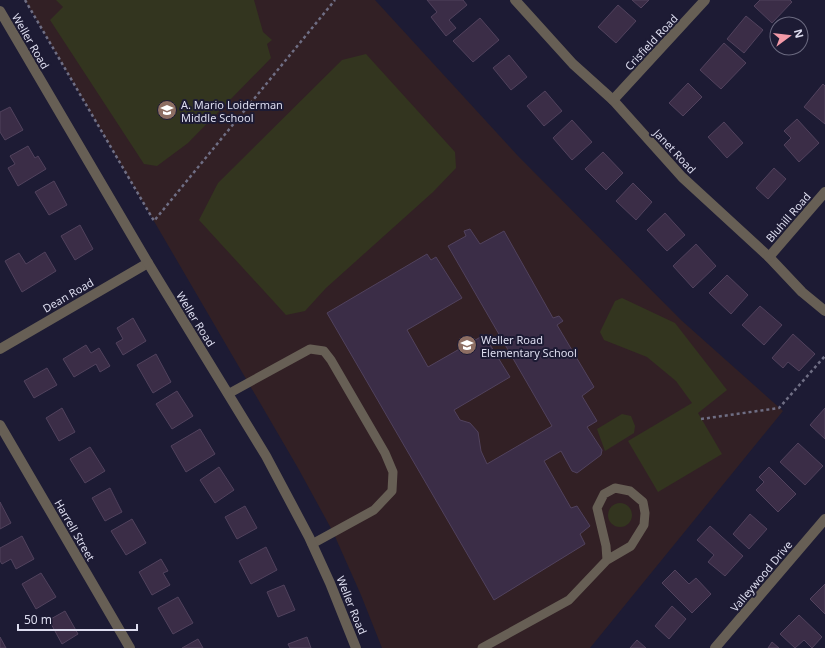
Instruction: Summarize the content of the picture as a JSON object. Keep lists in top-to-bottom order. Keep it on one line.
{"streets":{"street":["Weller Road","Crisfield Road","Janet Road","Bluhill Road","Dean Road","Harrell Street","Valleywood Drive"]},"crossings":[["Weller Road","Dean Road"],["Crisfield Road","Janet Road"],["Janet Road","Bluhill Road"]],"places":{"school or university":["A. Mario Loiderman Middle School","Weller Road Elementary School"]},"scale_bar":"50 m","north":"right"}
